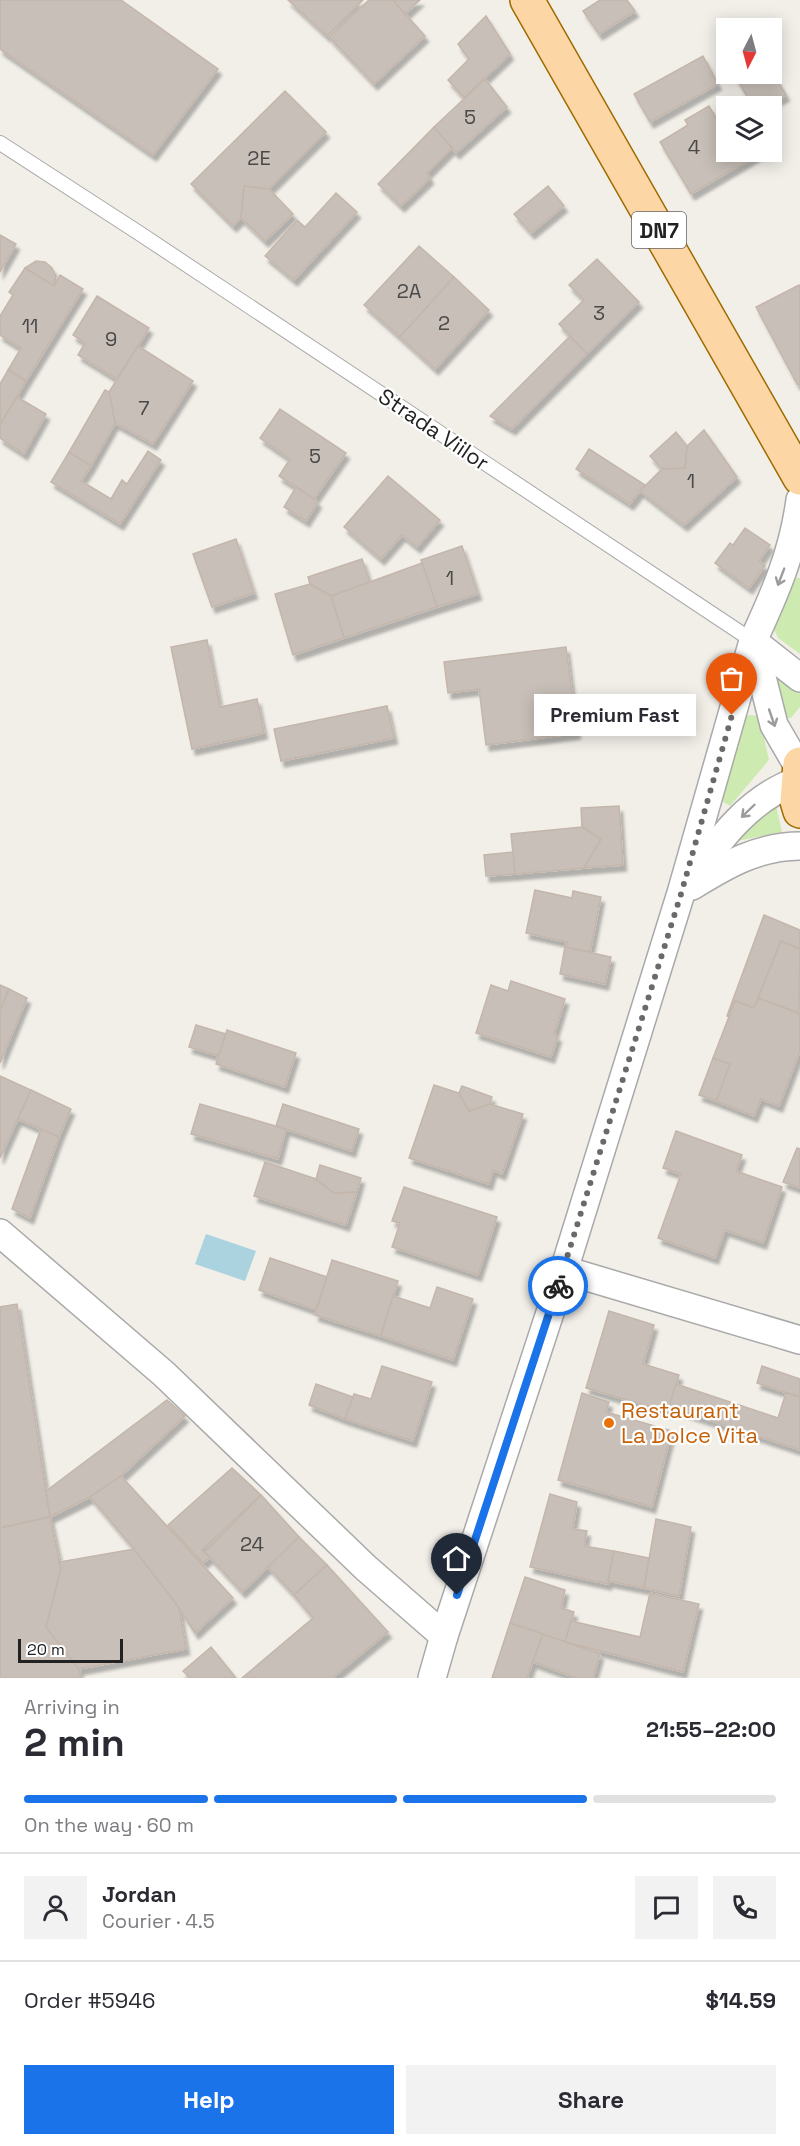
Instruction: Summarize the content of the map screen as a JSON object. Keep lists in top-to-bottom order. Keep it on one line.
{"streets":{"main road":["DN7"],"lane":["Strada Viilor"]},"places":["Premium Fast","Restaurant La Dolce Vita"],"house_numbers":["5","4","2E","2A","3","2","11","9","7","5","1","1","24"],"scale_bar":"20 m","north":"bottom","page":{"bubble":"Premium Fast","scale":"20 m","heading":["2 min","Arriving in","21:55–22:00"],"panel":["Jordan","Courier · 4.5","Order #5946","$14.59"],"bar":"On the way · 60 m","buttons":["Help","Share"]}}
